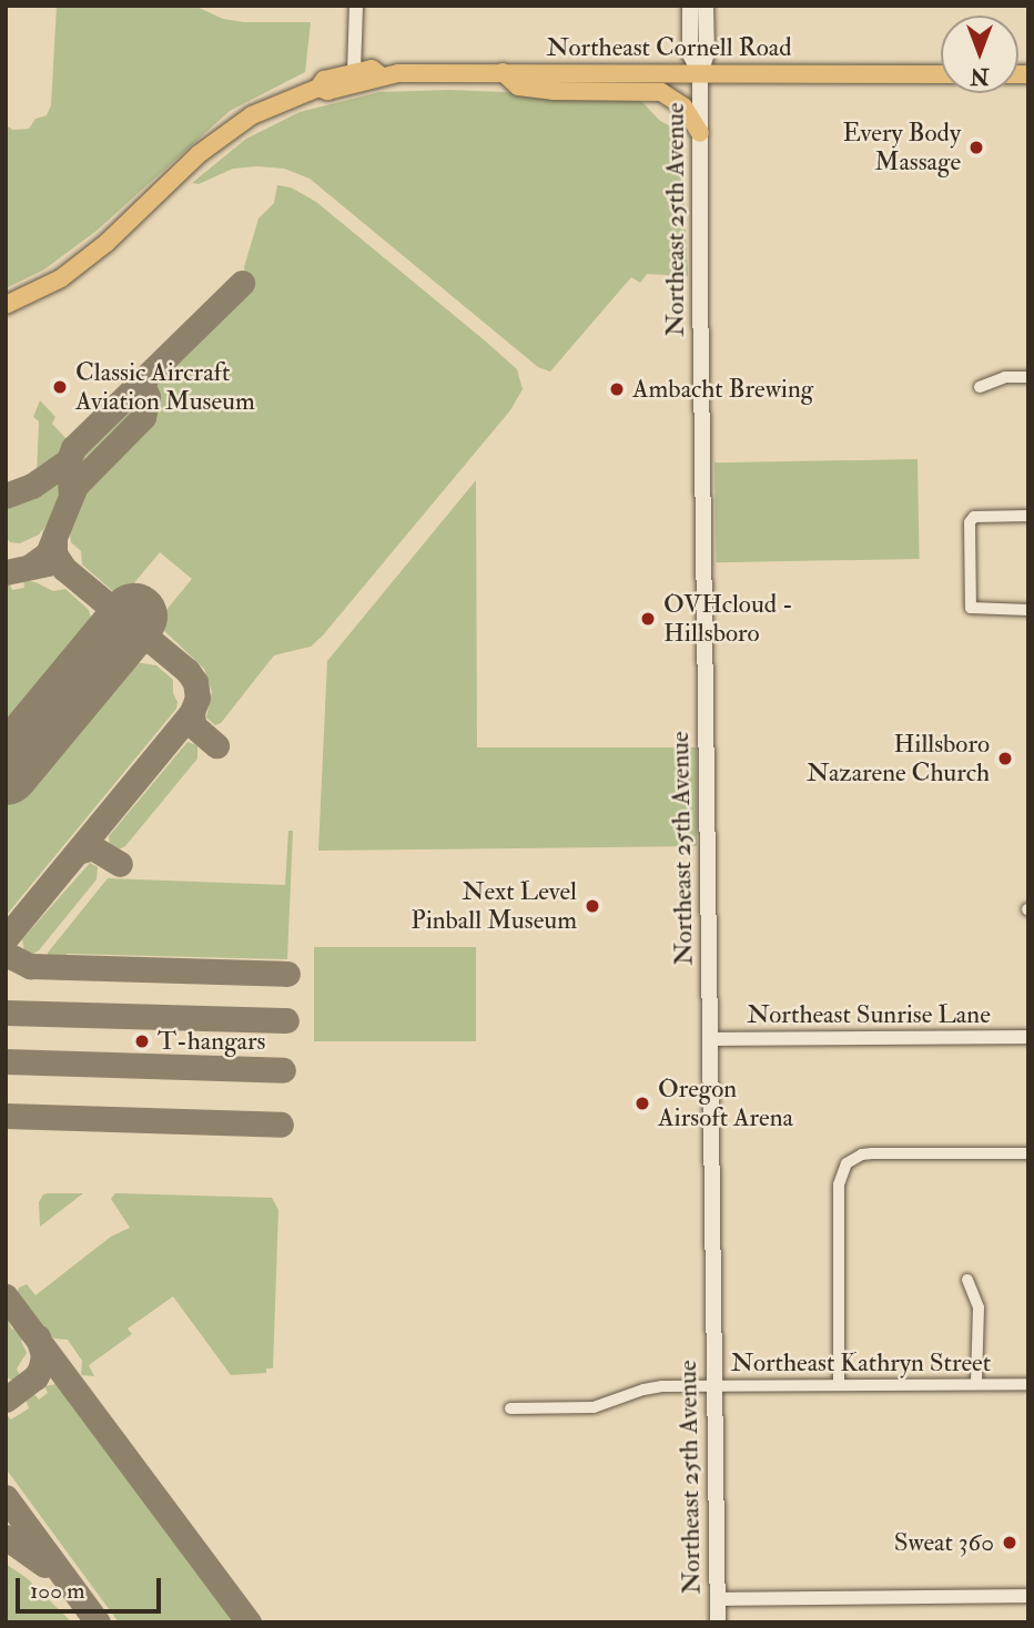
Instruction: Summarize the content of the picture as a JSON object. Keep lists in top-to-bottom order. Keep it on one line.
{"streets":{"highway":["Northeast Cornell Road"],"main road":["Northeast 25th Avenue"],"street":["Northeast Sunrise Lane","Northeast Kathryn Street"]},"crossings":[["Northeast Cornell Road","Northeast 25th Avenue"],["Northeast 25th Avenue","Northeast Sunrise Lane"],["Northeast 25th Avenue","Northeast Kathryn Street"]],"places":["Every Body Massage","Classic Aircraft Aviation Museum","Ambacht Brewing","OVHcloud - Hillsboro","Hillsboro Nazarene Church","Next Level Pinball Museum","T-hangars","Oregon Airsoft Arena","Sweat 360"],"scale_bar":"100 m","north":"bottom"}
